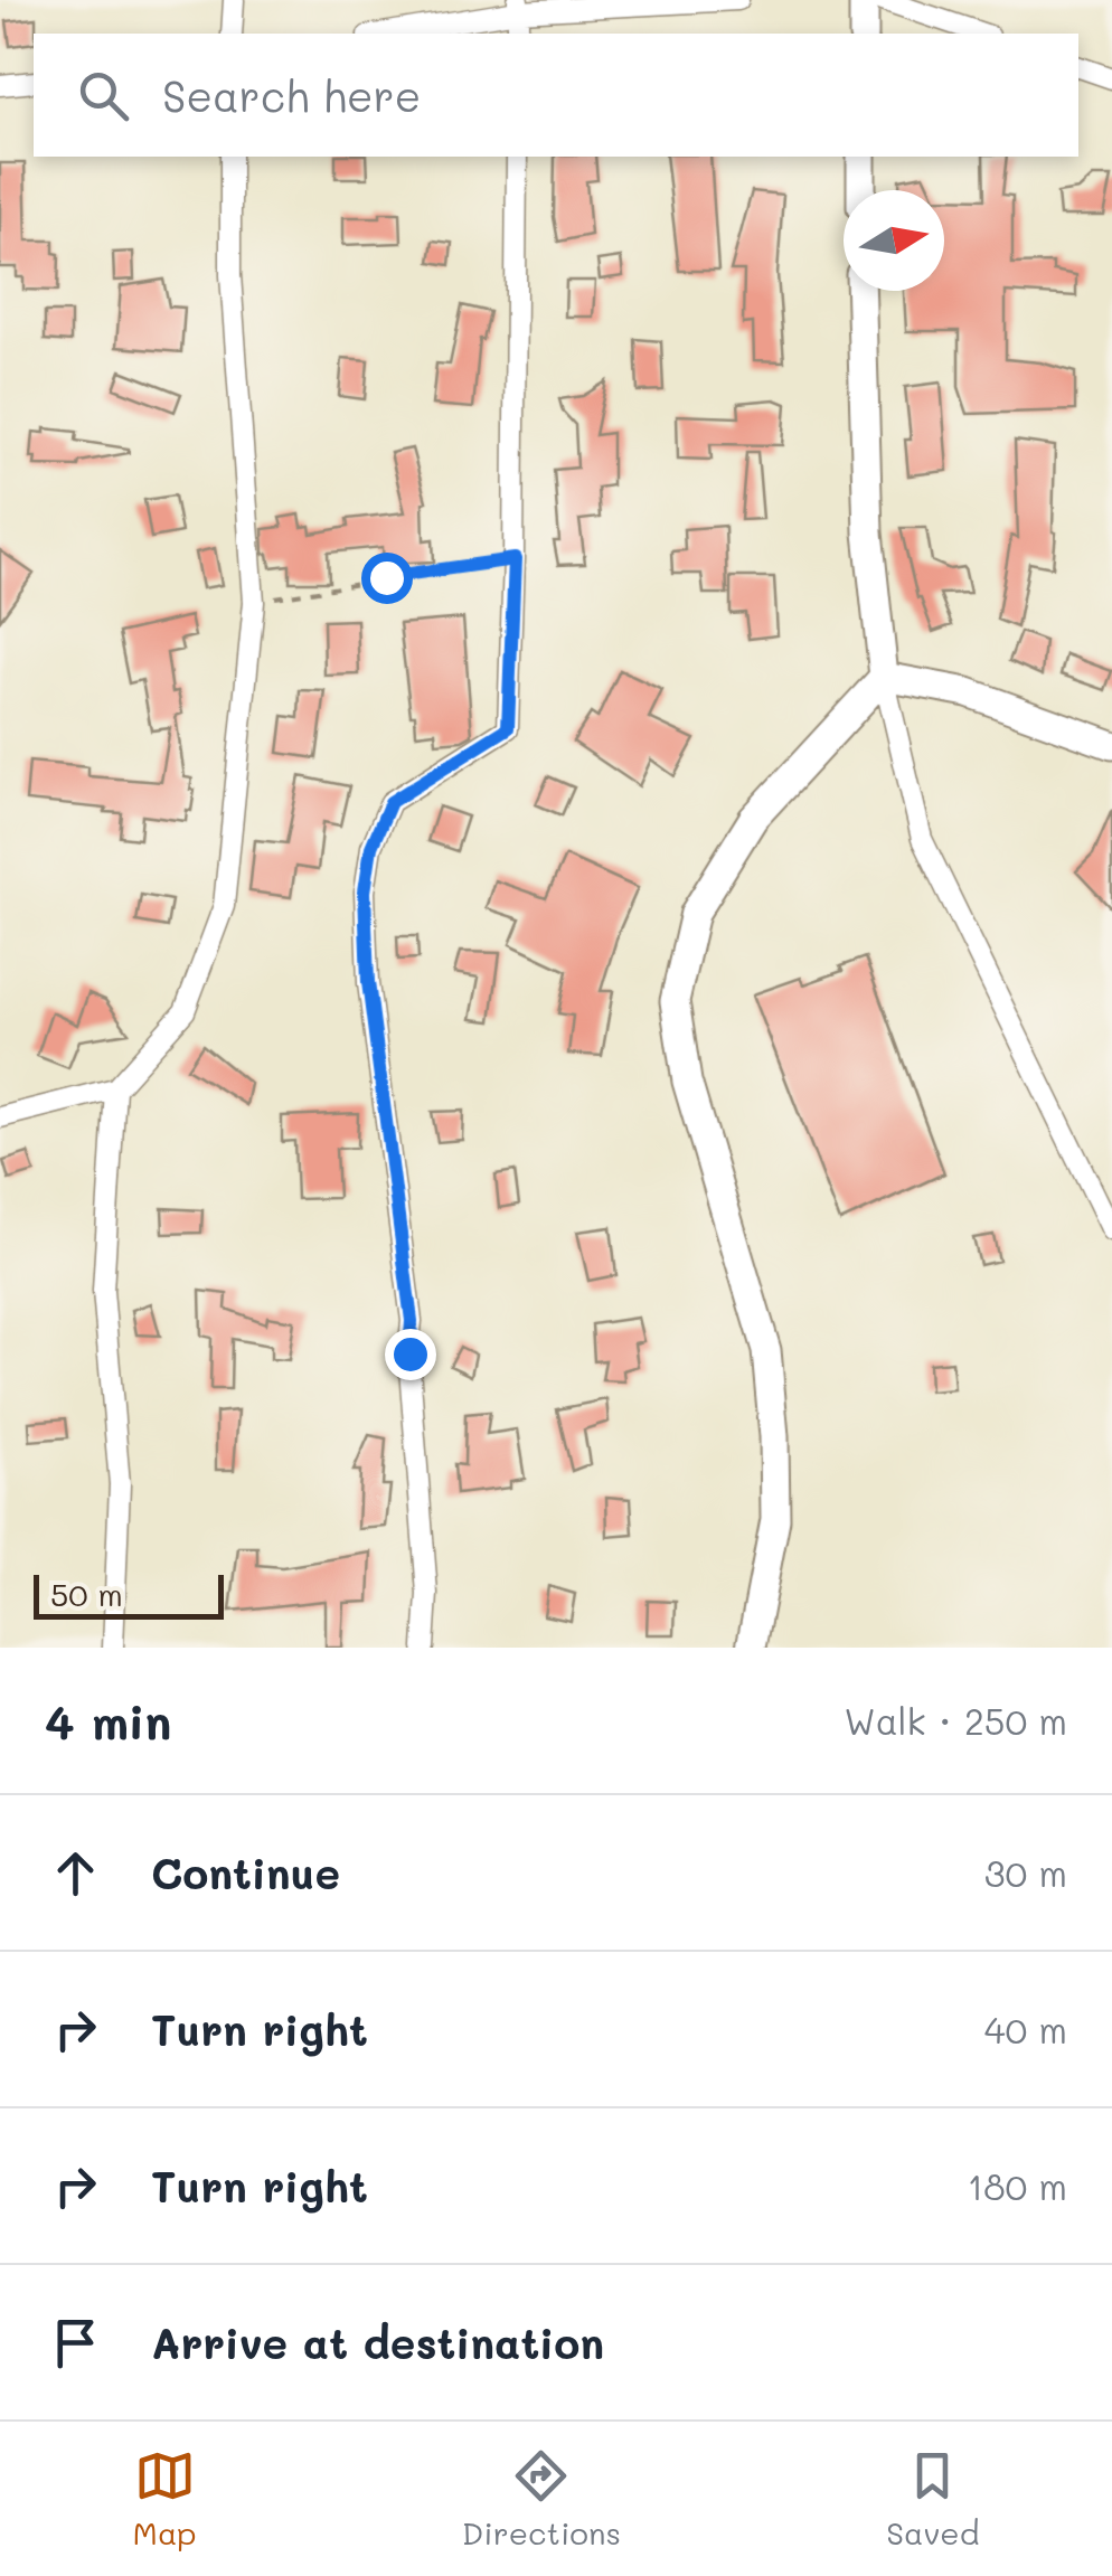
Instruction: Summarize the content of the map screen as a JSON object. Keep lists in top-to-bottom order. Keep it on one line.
{"scale_bar":"50 m","north":"right","page":{"search":"Search here","scale":"50 m","heading":["4 min","Walk · 250 m"],"list":[["Continue","30 m"],["Turn right","40 m"],["Turn right","180 m"],"Arrive at destination"],"nav":["Map","Directions","Saved"]}}
